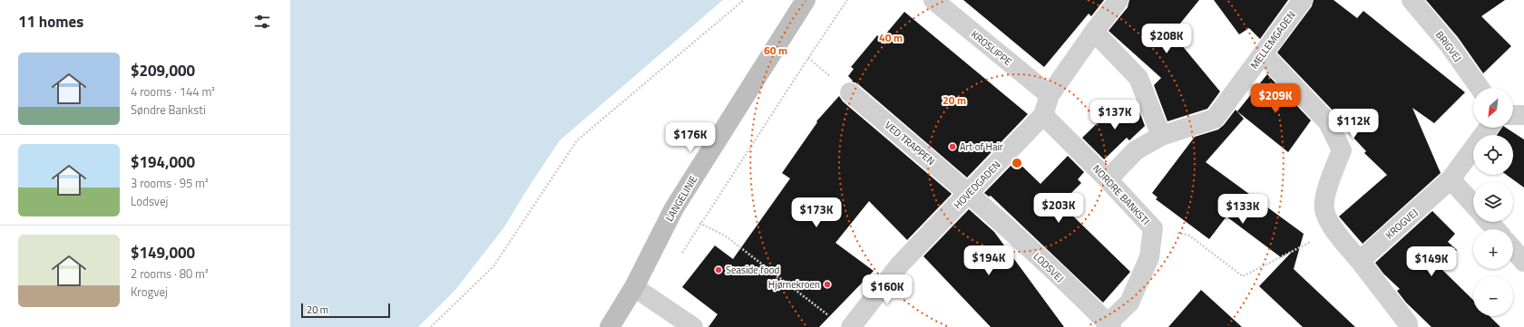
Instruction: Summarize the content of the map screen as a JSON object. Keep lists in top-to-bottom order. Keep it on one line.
{"streets":{"street":["MELLEMGADEN","BRIGVEJ","KROSLIPPE","VED TRAPPEN","HOVEDGADEN","NORDRE BANKSTI","LANGELINIE","KROGVEJ","LODSVEJ"]},"crossings":[["MELLEMGADEN","NORDRE BANKSTI"],["KROSLIPPE","HOVEDGADEN"],["VED TRAPPEN","HOVEDGADEN"],["VED TRAPPEN","LODSVEJ"],["HOVEDGADEN","NORDRE BANKSTI"],["HOVEDGADEN","LODSVEJ"],["NORDRE BANKSTI","LODSVEJ"]],"places":["Art of Hair","Seaside food","Hjørnekroen"],"scale_bar":"20 m","north":"bottom left","page":{"heading":"11 homes","price":["$208K","$209K","$137K","$112K","$176K","$203K","$133K","$173K","$194K","$149K","$160K"],"list":[{"name":"$209,000","note":"4 rooms · 144 m² · Søndre Banksti"},{"name":"$194,000","note":"3 rooms · 95 m² · Lodsvej"},{"name":"$149,000","note":"2 rooms · 80 m² · Krogvej"}],"map_buttons":["+","−"],"scale":"20 m"},"rings":["40 m","60 m","20 m"]}
